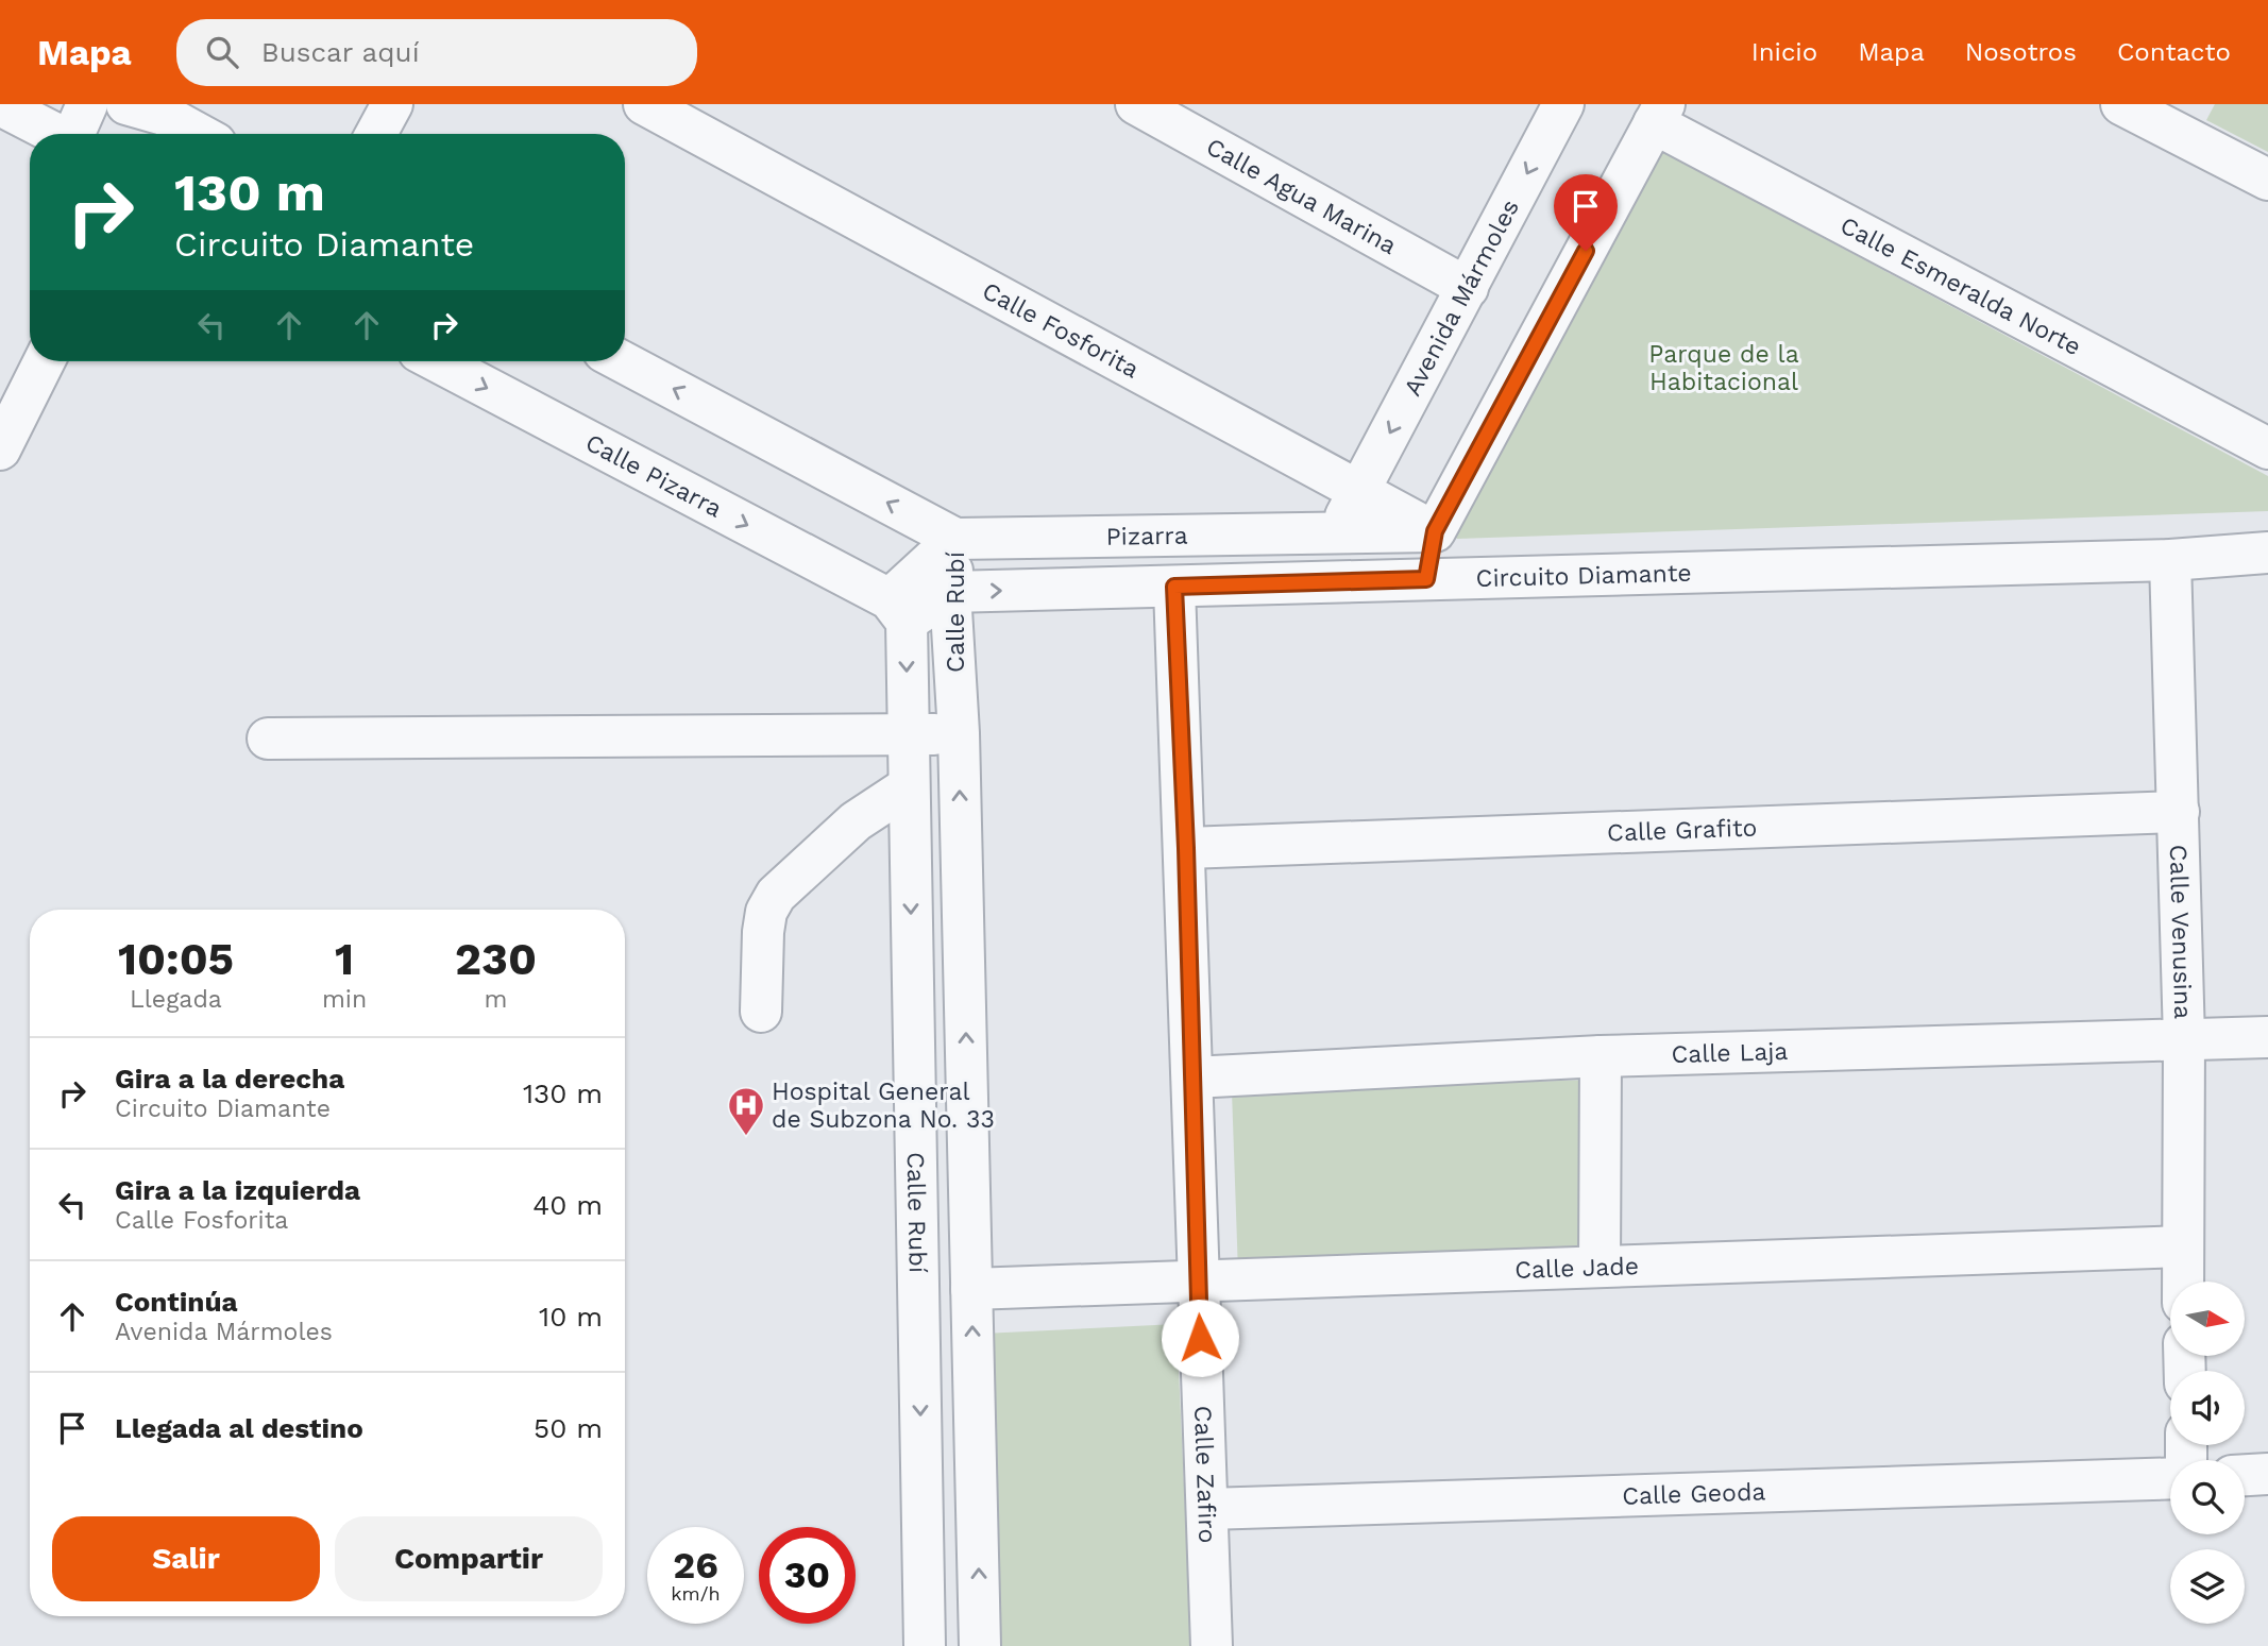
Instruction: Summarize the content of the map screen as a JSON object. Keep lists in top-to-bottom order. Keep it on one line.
{"streets":{"street":["Calle Agua Marina","Calle Esmeralda Norte","Avenida Mármoles","Calle Fosforita","Calle Pizarra","Pizarra","Circuito Diamante","Calle Rubí","Calle Grafito","Calle Venusina","Calle Laja","Calle Jade","Calle Zafiro","Calle Geoda"]},"crossings":[["Calle Agua Marina","Avenida Mármoles"],["Avenida Mármoles","Calle Fosforita"],["Calle Fosforita","Pizarra"],["Calle Pizarra","Calle Rubí"],["Pizarra","Calle Rubí"],["Circuito Diamante","Calle Rubí"],["Circuito Diamante","Calle Venusina"],["Circuito Diamante","Calle Zafiro"],["Calle Rubí","Calle Jade"],["Calle Grafito","Calle Venusina"],["Calle Grafito","Calle Zafiro"],["Calle Venusina","Calle Laja"],["Calle Venusina","Calle Jade"],["Calle Laja","Calle Zafiro"],["Calle Jade","Calle Zafiro"],["Calle Zafiro","Calle Geoda"]],"parks":["Parque de la Habitacional"],"places":{"hospital":["Hospital General de Subzona No. 33"]},"north":"right","page":{"header":"Mapa","search":"Buscar aquí","nav":["Inicio","Mapa","Nosotros","Contacto"],"turn":["130 m","Circuito Diamante"],"eta":["10:05","Llegada","1","min","230","m"],"list":[{"name":"Gira a la derecha","note":"Circuito Diamante","value":"130 m"},{"name":"Gira a la izquierda","note":"Calle Fosforita","value":"40 m"},{"name":"Continúa","note":"Avenida Mármoles","value":"10 m"},{"name":"Llegada al destino","value":"50 m"}],"buttons":["Salir","Compartir"],"speed":"26 km/h","limit":"30"}}
